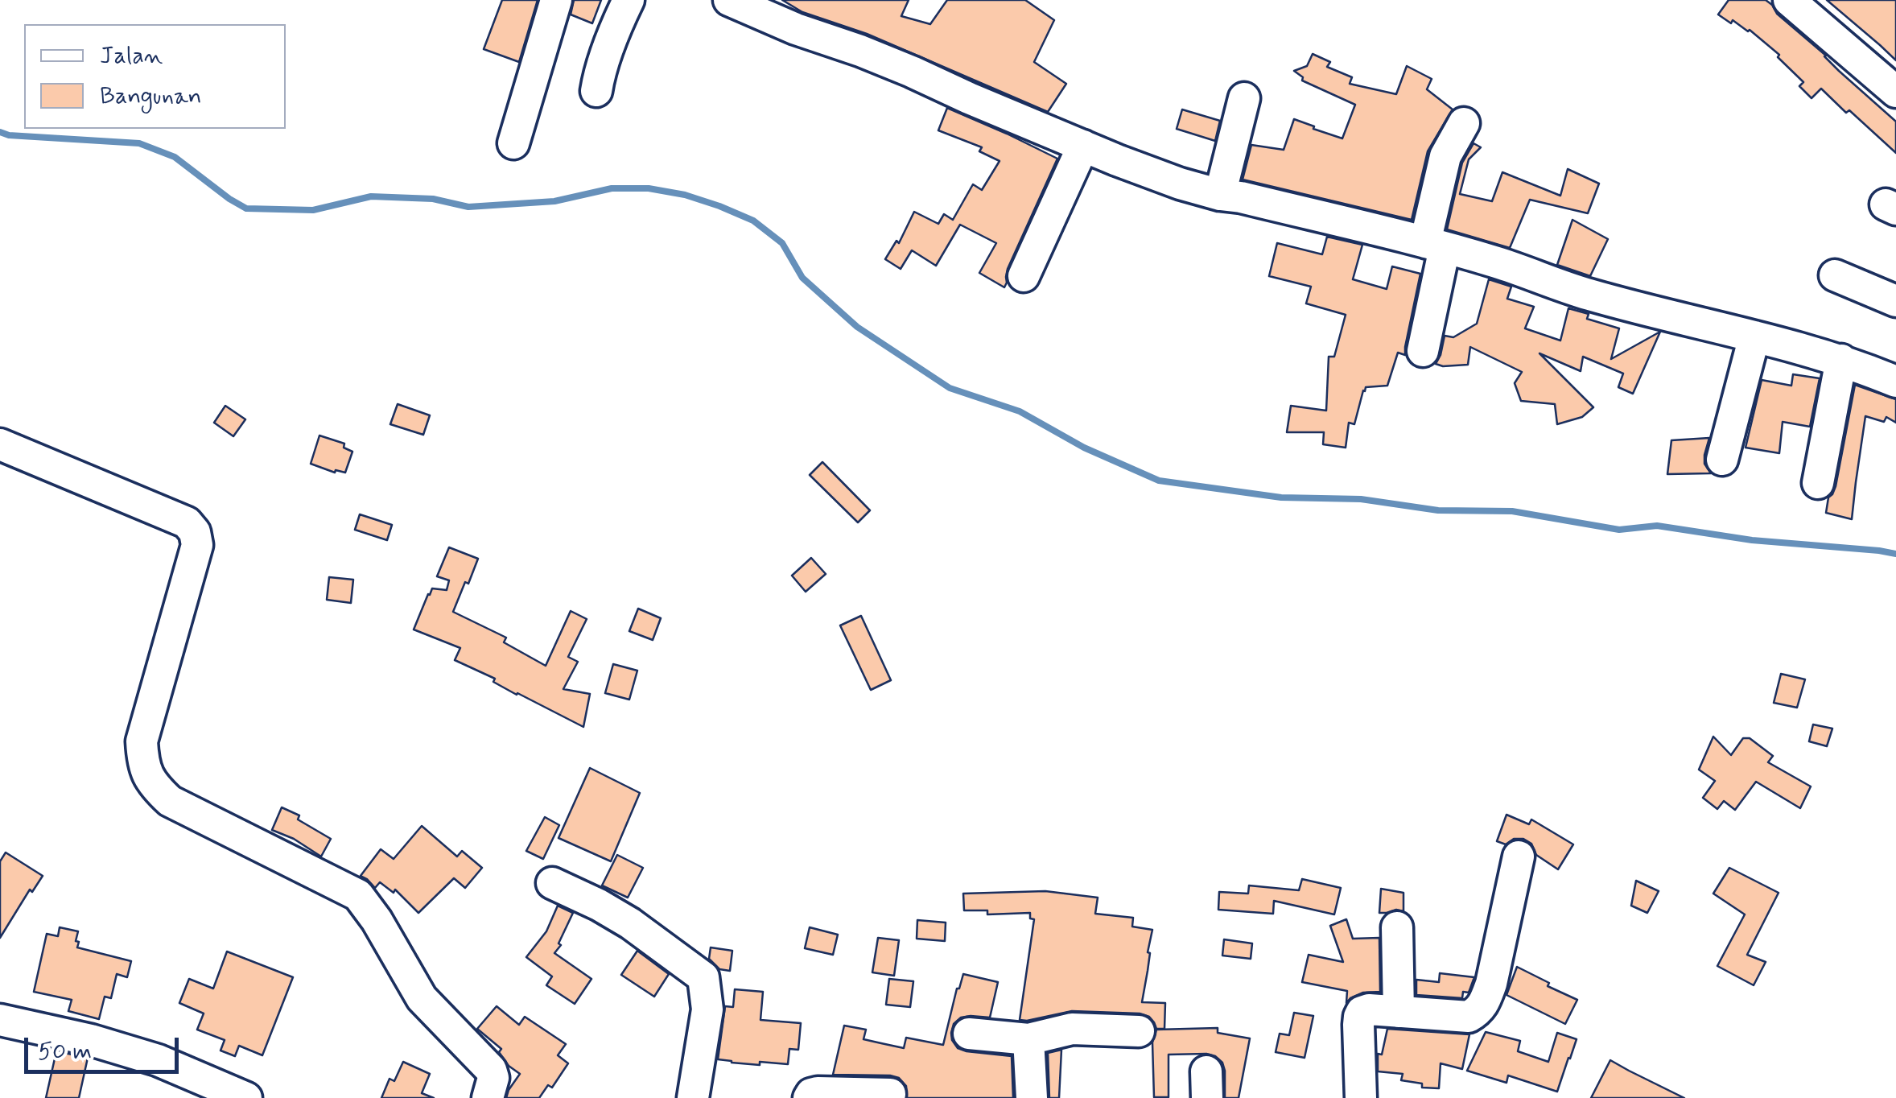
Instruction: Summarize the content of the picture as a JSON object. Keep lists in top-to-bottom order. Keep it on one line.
{"legend":["Jalan","Bangunan"],"scale_bar":"50 m"}
